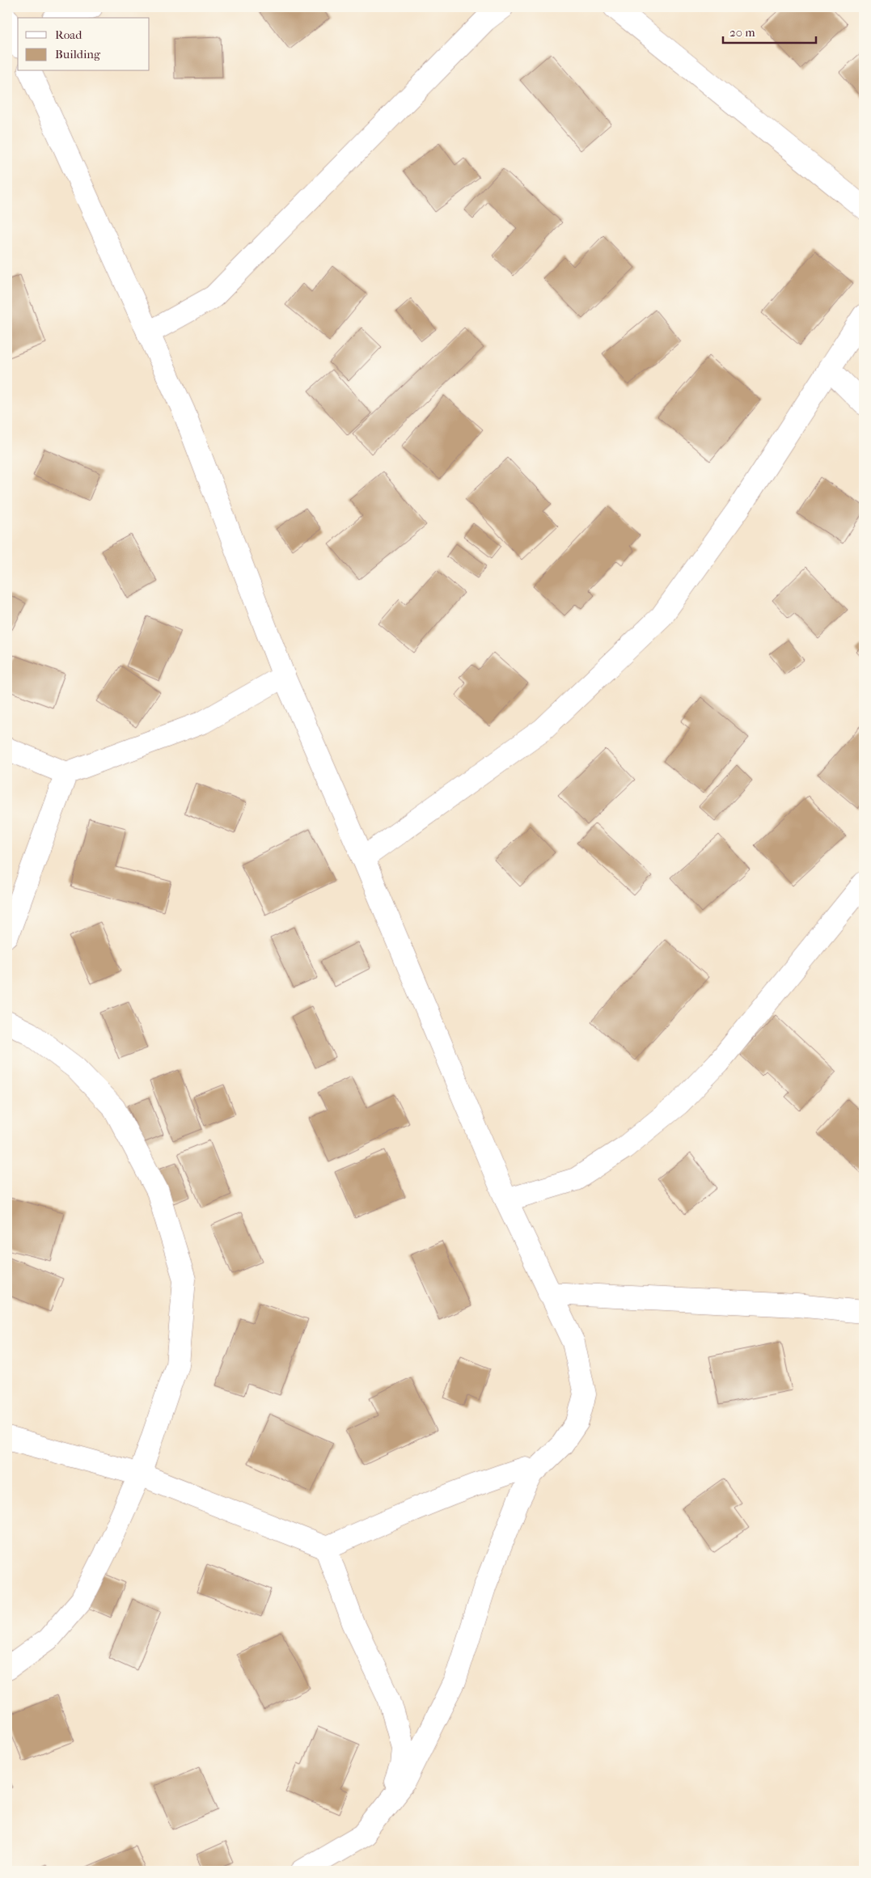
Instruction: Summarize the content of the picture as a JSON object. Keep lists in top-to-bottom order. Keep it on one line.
{"legend":["Road","Building"],"scale_bar":"20 m"}
